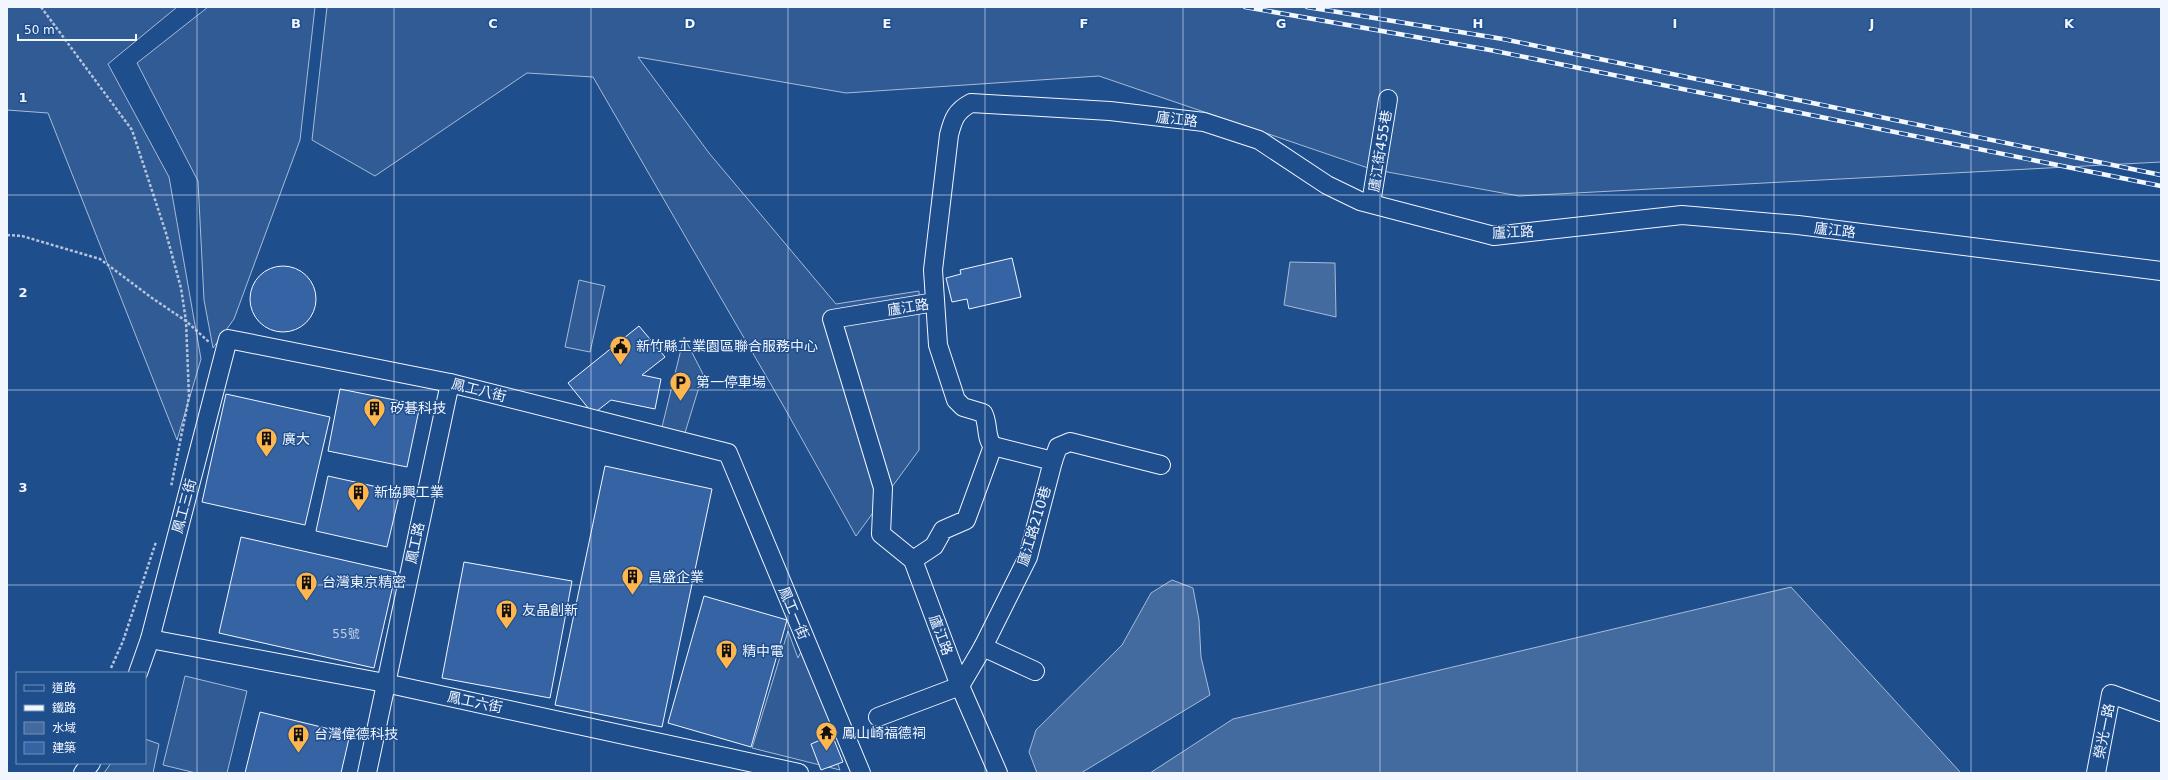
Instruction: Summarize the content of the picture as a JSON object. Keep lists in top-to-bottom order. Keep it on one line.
{"streets":{"street":["廬江路","廬江街455巷","鳳工八街","鳳工三街","廬江路210巷","鳳工路","鳳工一街","鳳工六街","榮光一路"]},"crossings":[["廬江路","廬江街455巷"],["廬江路","廬江路210巷"],["鳳工八街","鳳工三街"],["鳳工八街","鳳工路"],["鳳工八街","鳳工一街"],["鳳工三街","鳳工六街"],["鳳工路","鳳工六街"]],"places":{"public building":["新竹縣工業園區聯合服務中心"],"parking":["第一停車場"],"building":["矽碁科技","廣大","新協興工業","昌盛企業","台灣東京精密","友晶創新","精中電","台灣偉德科技"],"temple":["鳳山崎福德祠"]},"house_numbers":["55號"],"legend":["道路","鐵路","水域","建築"],"scale_bar":"50 m","grid":{"columns":["B","C","D","E","F","G","H","I","J","K"],"rows":["1","2","3"]}}
